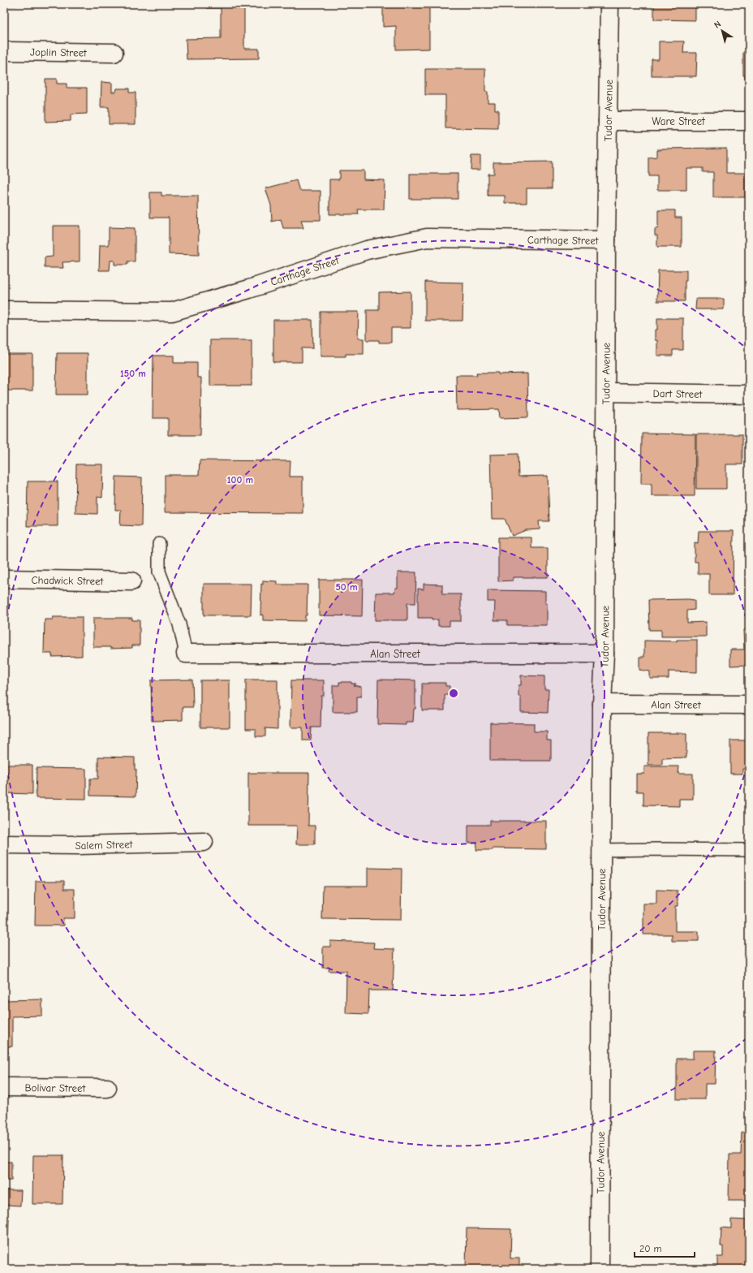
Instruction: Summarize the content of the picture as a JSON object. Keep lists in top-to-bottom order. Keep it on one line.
{"streets":{"street":["Joplin Street","Tudor Avenue","Ware Street","Carthage Street","Dart Street","Chadwick Street","Alan Street","Salem Street","Bolivar Street"]},"crossings":[["Tudor Avenue","Ware Street"],["Tudor Avenue","Carthage Street"],["Tudor Avenue","Dart Street"],["Tudor Avenue","Alan Street"]],"scale_bar":"20 m","north":"top left","rings":["150 m","100 m","50 m"]}
